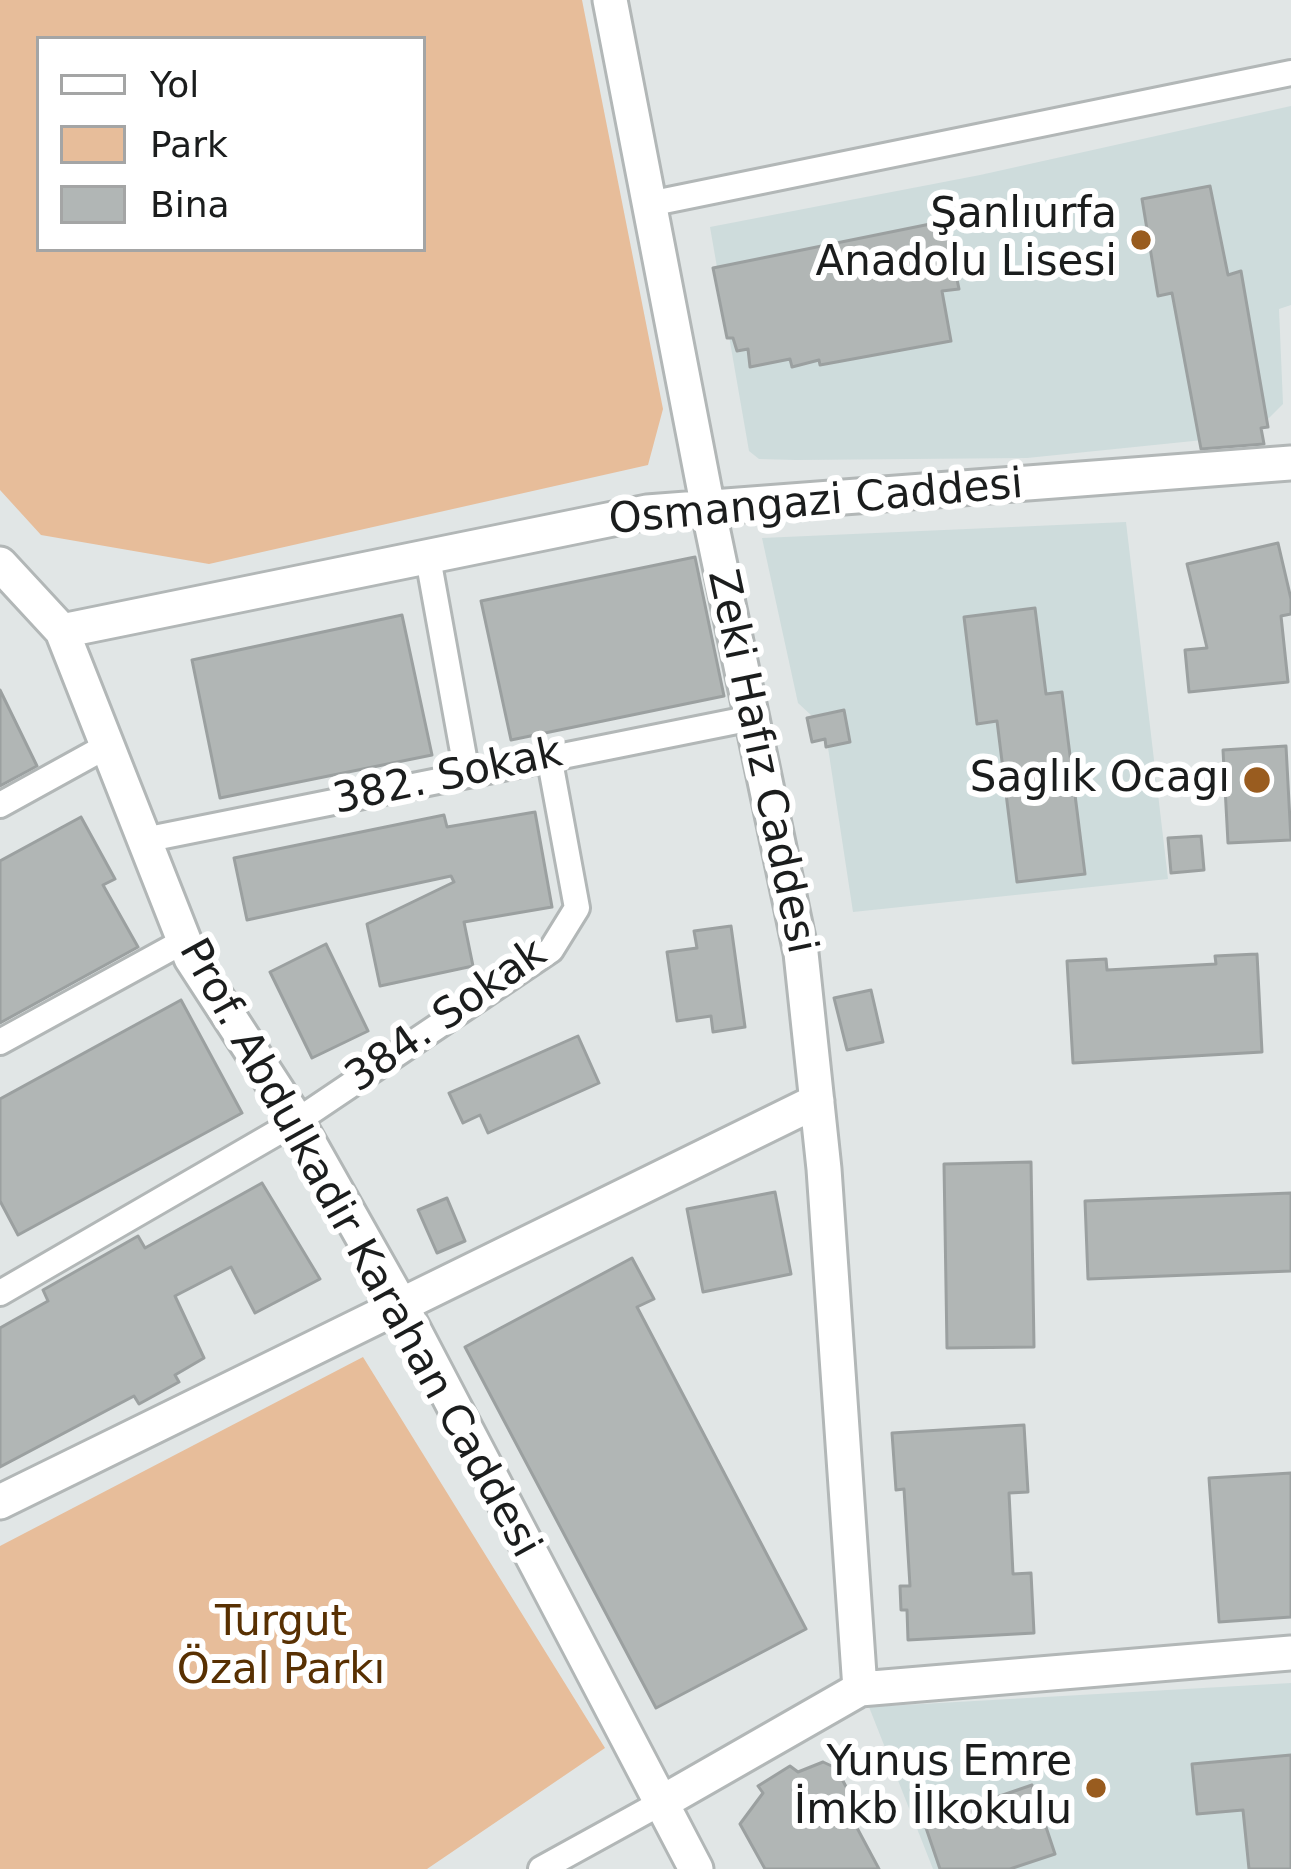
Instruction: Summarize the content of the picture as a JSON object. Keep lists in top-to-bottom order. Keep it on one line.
{"streets":{"street":["Osmangazi Caddesi","Zeki Hafız Caddesi","382. Sokak","384. Sokak","Prof. Abdulkadir Karahan Caddesi"]},"crossings":[["Osmangazi Caddesi","Zeki Hafız Caddesi"],["Osmangazi Caddesi","Prof. Abdulkadir Karahan Caddesi"],["Zeki Hafız Caddesi","382. Sokak"],["382. Sokak","384. Sokak"],["382. Sokak","Prof. Abdulkadir Karahan Caddesi"],["384. Sokak","Prof. Abdulkadir Karahan Caddesi"]],"parks":["Turgut Özal Parkı"],"places":["Şanlıurfa Anadolu Lisesi","Saglık Ocagı","Yunus Emre İmkb İlkokulu"],"legend":["Yol","Park","Bina"]}
